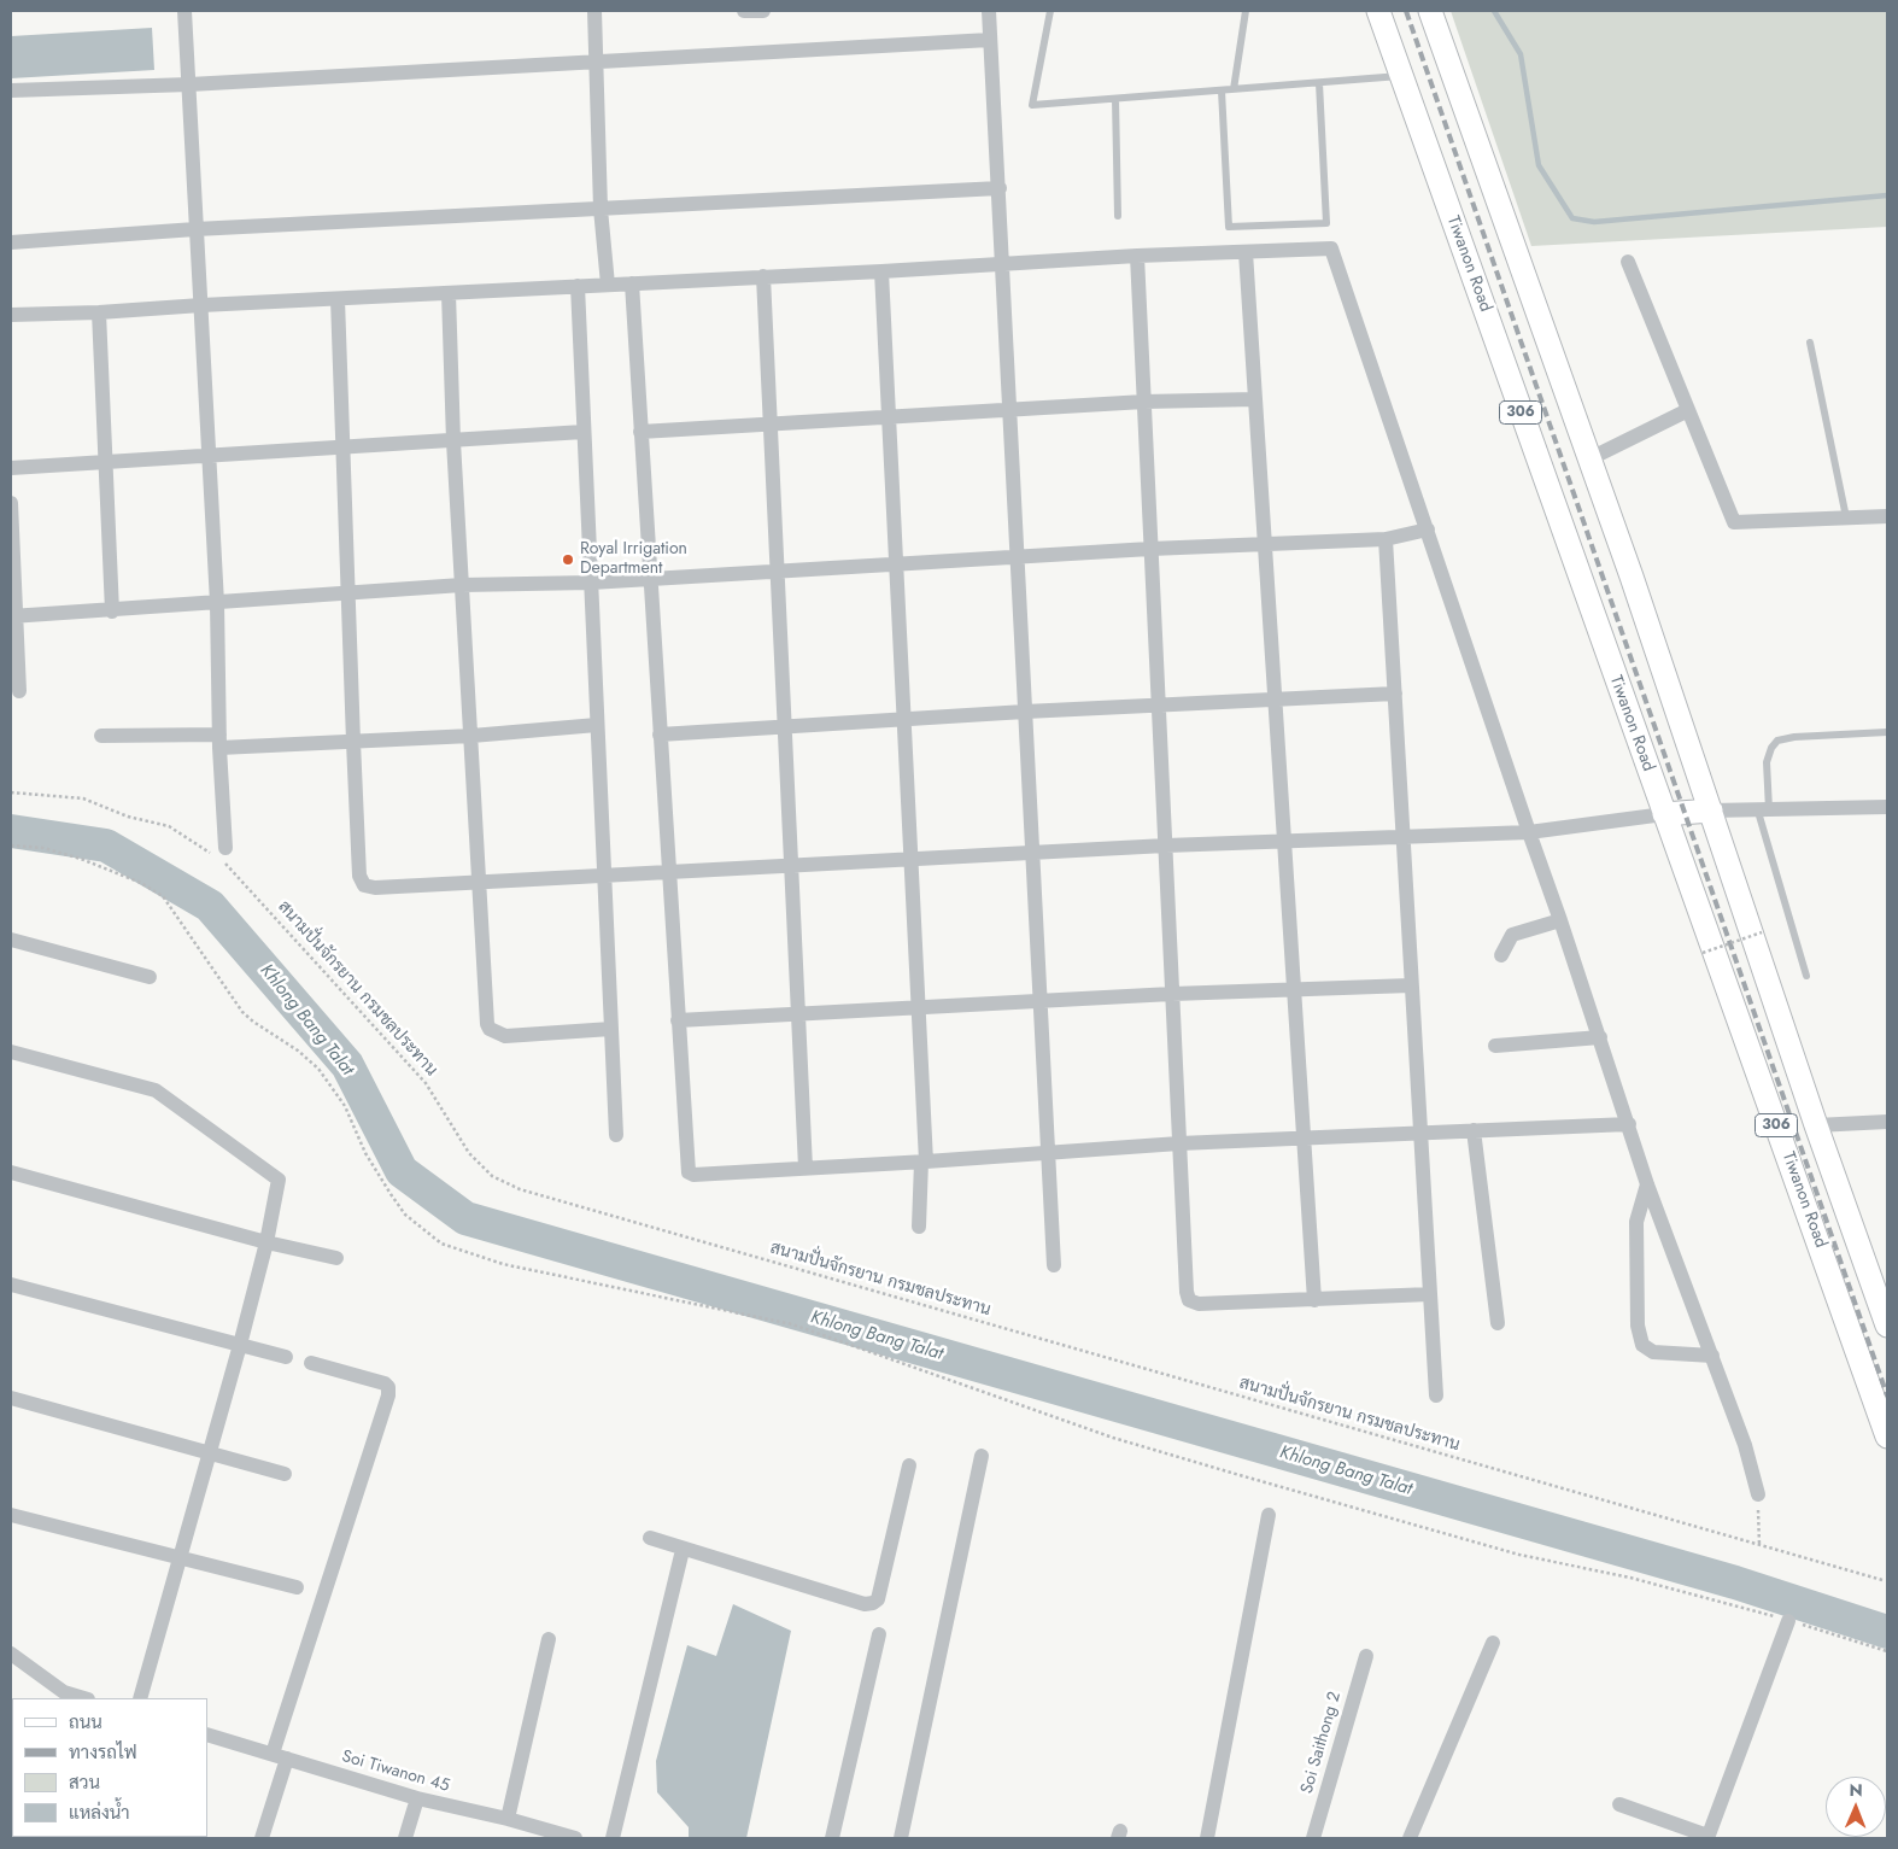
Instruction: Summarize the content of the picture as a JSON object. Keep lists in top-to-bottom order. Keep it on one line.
{"streets":{"main road":["Tiwanon Road","306"],"street":["Soi Saithong 2","Soi Tiwanon 45"],"path":["สนามปั่นจักรยาน กรมชลประทาน"]},"water":["Khlong Bang Talat"],"places":["Royal Irrigation Department"],"legend":["ถนน","ทางรถไฟ","สวน","แหล่งน้ำ"],"north":"top"}
